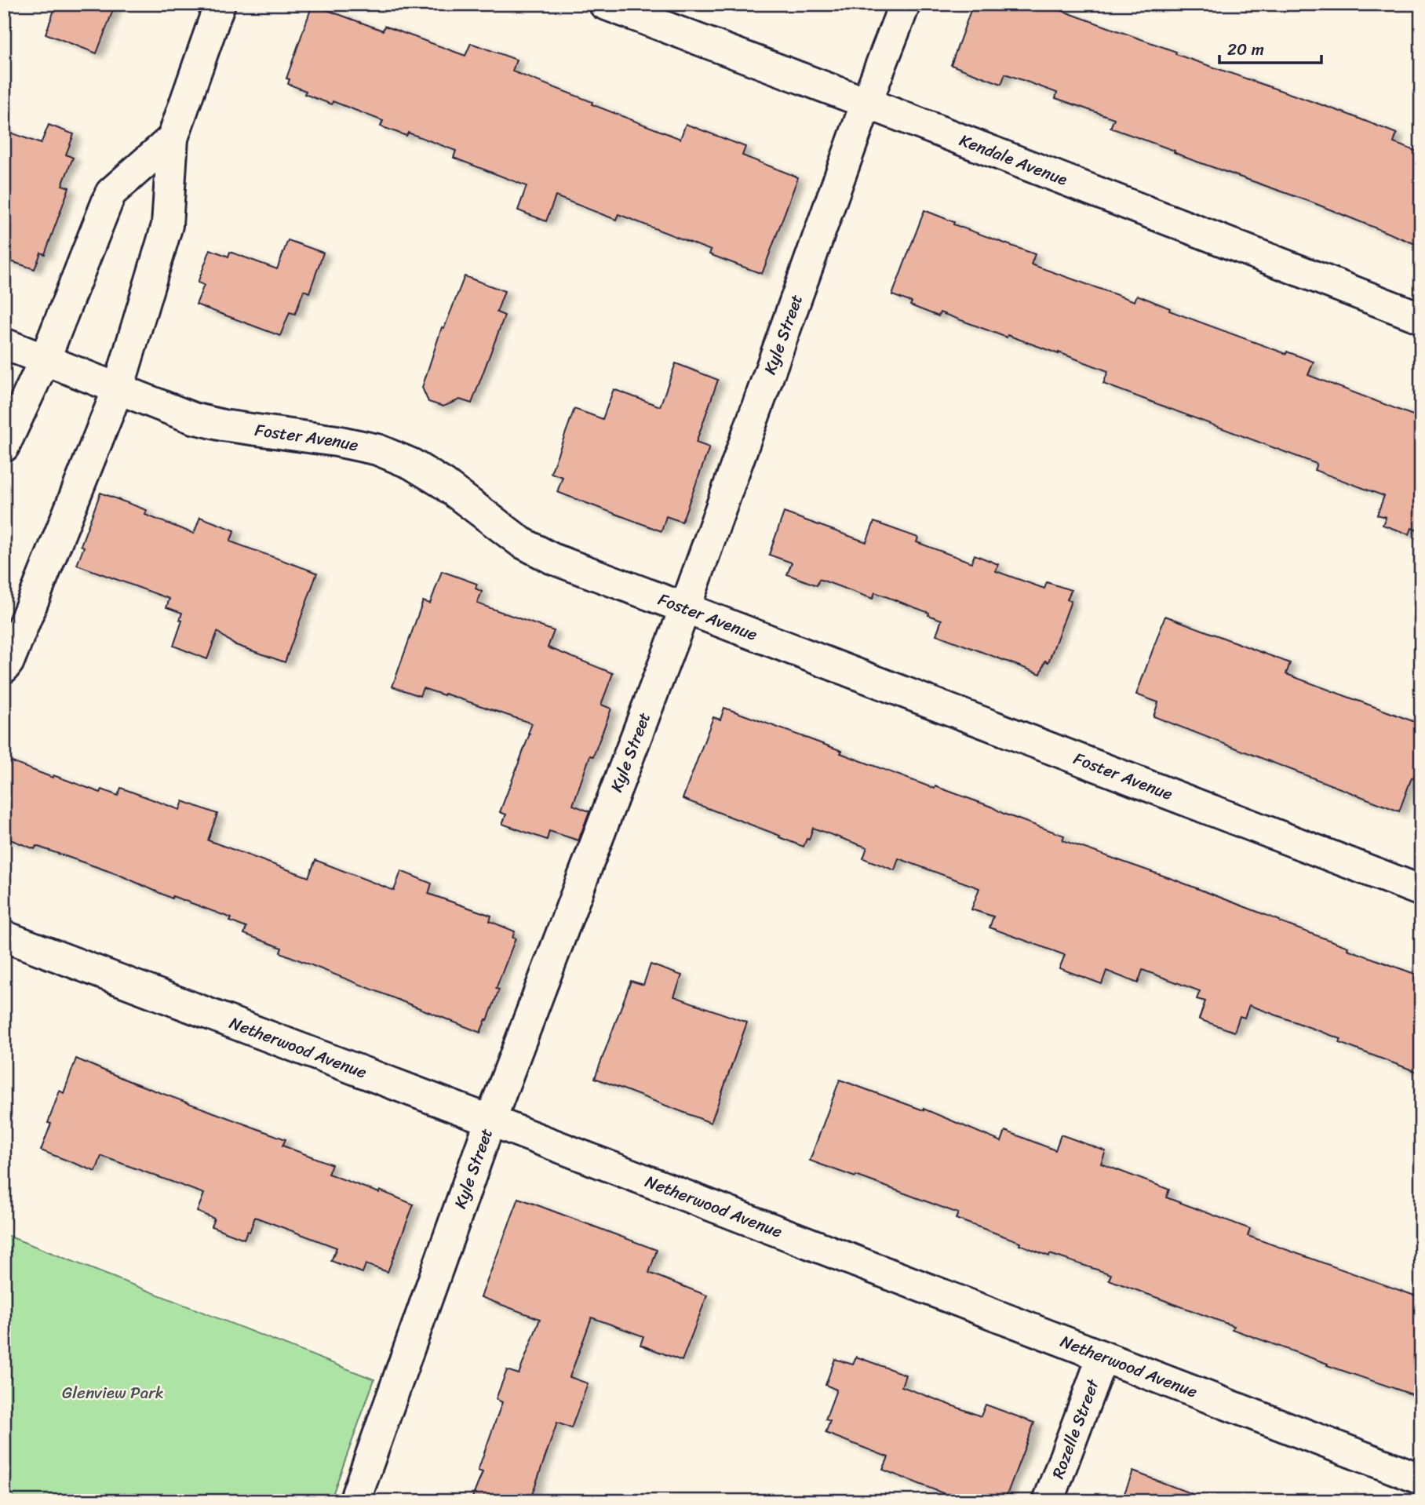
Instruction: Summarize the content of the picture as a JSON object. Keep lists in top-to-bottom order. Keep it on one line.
{"streets":{"street":["Kendale Avenue","Kyle Street","Foster Avenue","Netherwood Avenue","Rozelle Street"]},"crossings":[["Kendale Avenue","Kyle Street"],["Kyle Street","Foster Avenue"],["Kyle Street","Netherwood Avenue"],["Netherwood Avenue","Rozelle Street"]],"parks":["Glenview Park"],"scale_bar":"20 m"}
